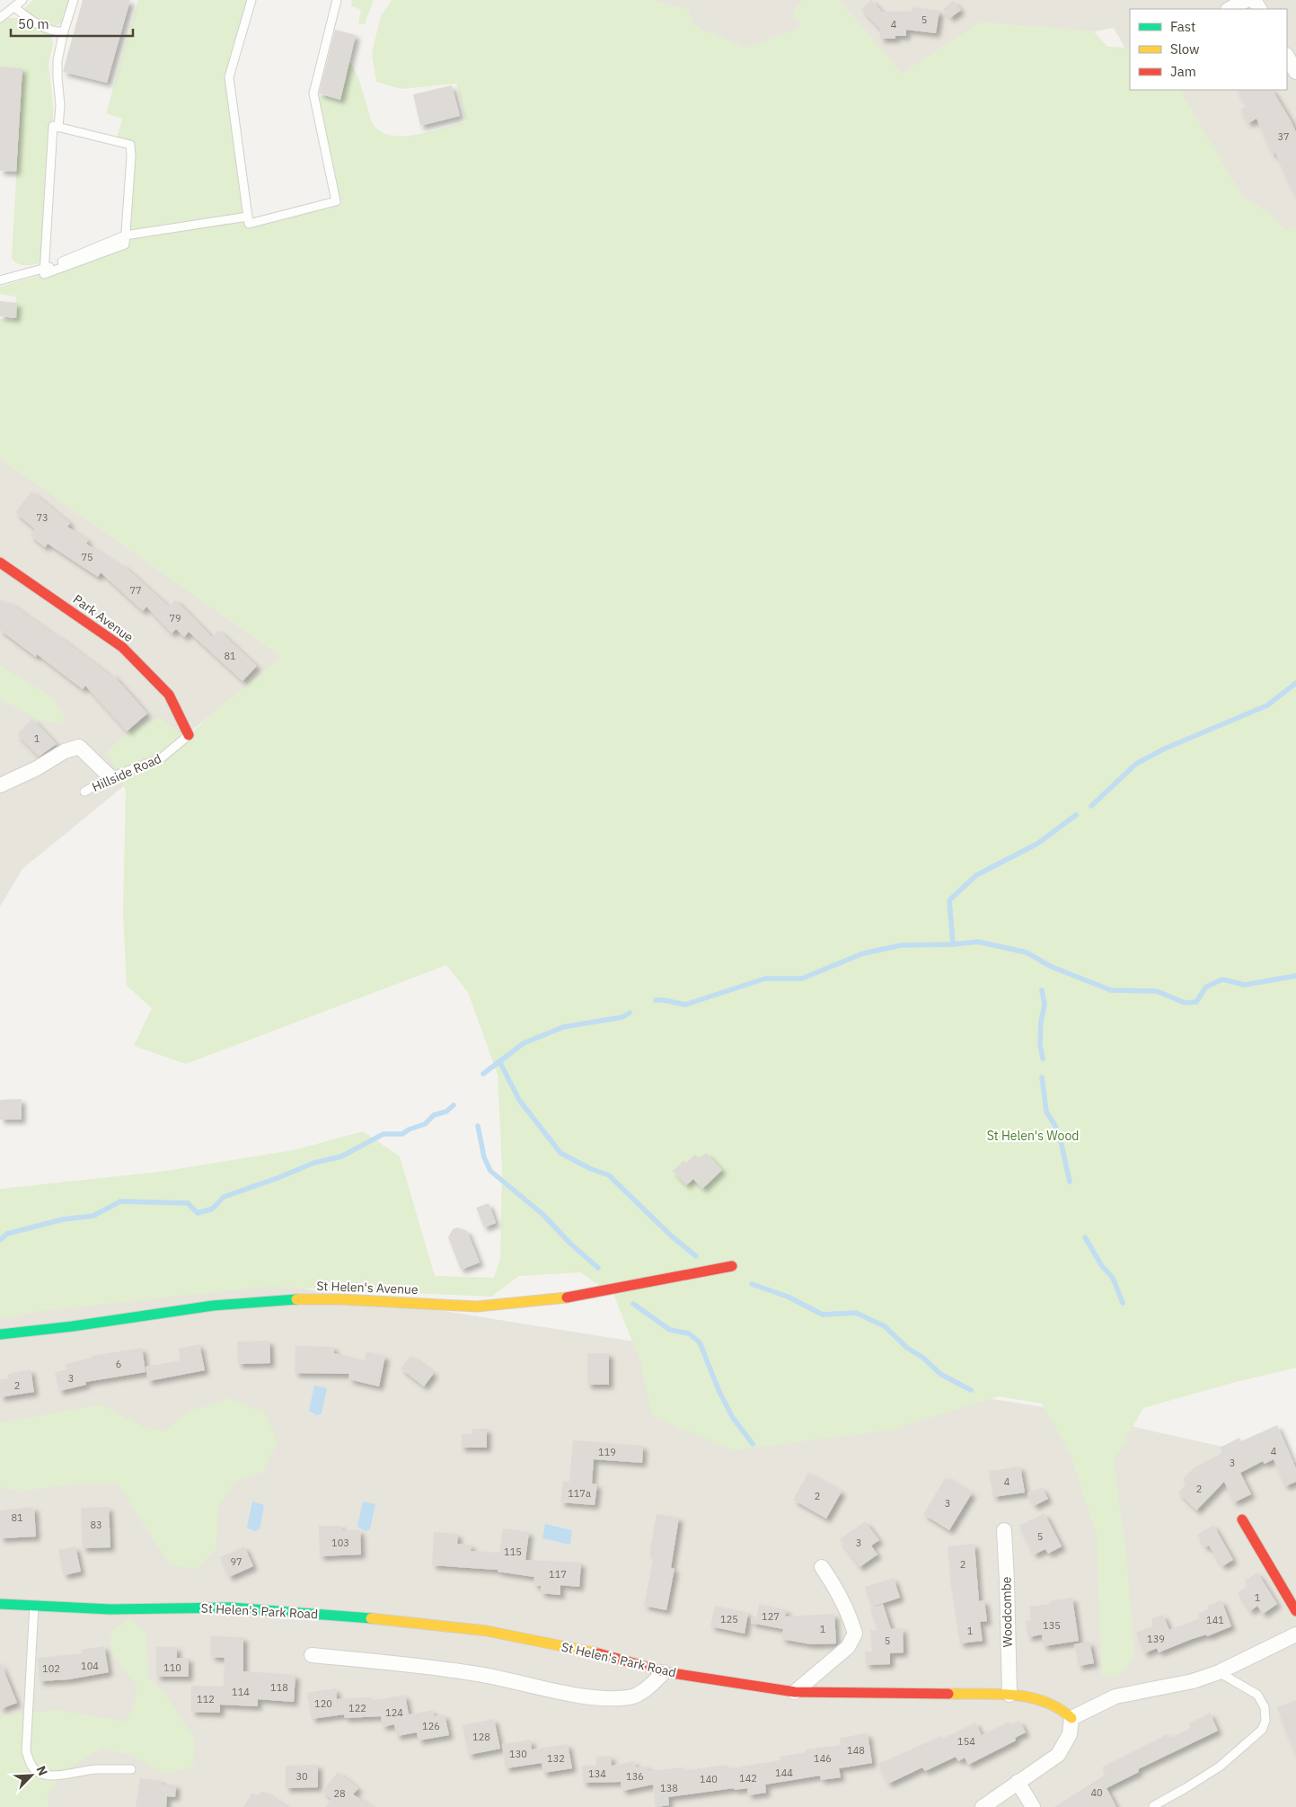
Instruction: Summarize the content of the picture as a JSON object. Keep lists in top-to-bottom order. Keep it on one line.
{"streets":{"street":["Park Avenue","St Helen's Avenue","St Helen's Park Road","Woodcombe"],"lane":["Hillside Road"]},"crossings":[["Park Avenue","Hillside Road"],["St Helen's Park Road","Woodcombe"]],"parks":["St Helen's Wood"],"house_numbers":["5","4","37","73","75","77","79","81","1","6","3","2","4","119","3","4","2","117a","2","3","81","83","5","103","3","115","97","2","117","1","127","125","141","135","1","1","139","5","104","110","102","118","114","112","120","122","124","126","128","154","148","130","132","146","144","134","30","136","142","140","138","40","28"],"legend":["Fast","Slow","Jam"],"scale_bar":"50 m","north":"top right"}
